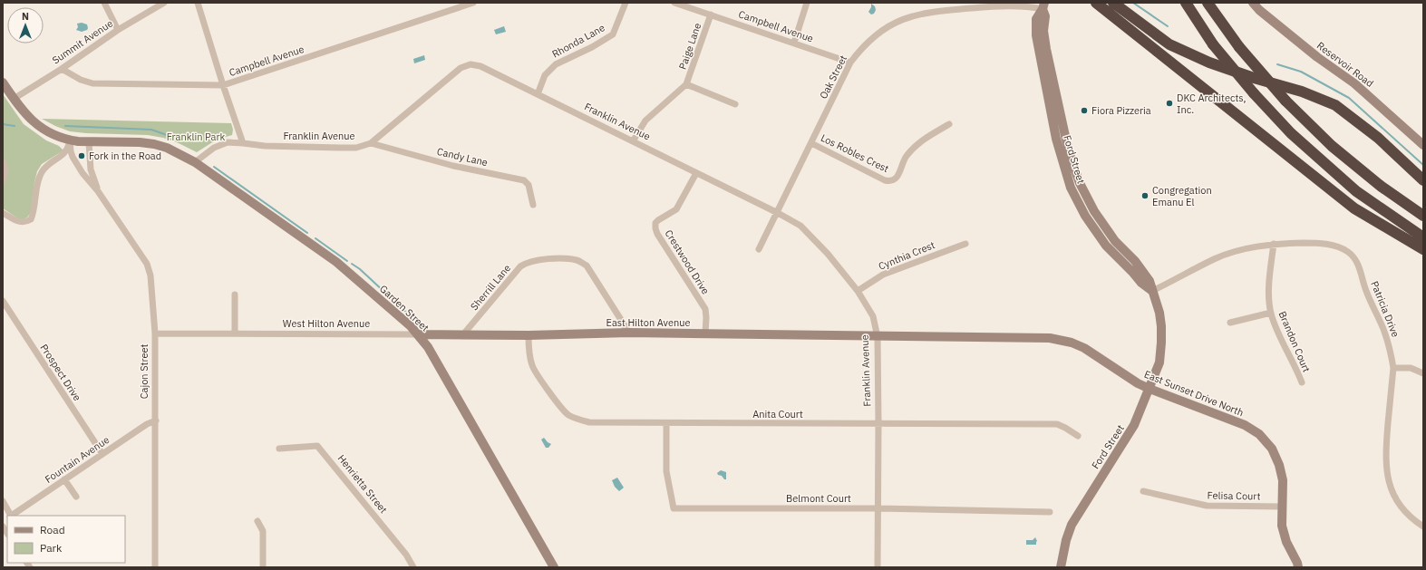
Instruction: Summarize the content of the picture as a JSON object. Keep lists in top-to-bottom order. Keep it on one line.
{"streets":{"street":["Campbell Avenue","Rhonda Lane","Summit Avenue","Paige Lane","Reservoir Road","Oak Street","Franklin Avenue","Los Robles Crest","Candy Lane","Ford Street","Cynthia Crest","Crestwood Drive","Sherrill Lane","Garden Street","Patricia Drive","East Hilton Avenue","West Hilton Avenue","Brandon Court","Cajon Street","Prospect Drive","East Sunset Drive North","Anita Court","Fountain Avenue","Henrietta Street","Felisa Court","Belmont Court"]},"crossings":[["Campbell Avenue","Summit Avenue"],["Campbell Avenue","Paige Lane"],["Campbell Avenue","Oak Street"],["Rhonda Lane","Franklin Avenue"],["Paige Lane","Franklin Avenue"],["Oak Street","Franklin Avenue"],["Oak Street","Los Robles Crest"],["Oak Street","Ford Street"],["Franklin Avenue","Candy Lane"],["Franklin Avenue","Cynthia Crest"],["Franklin Avenue","Crestwood Drive"],["Franklin Avenue","Garden Street"],["Franklin Avenue","East Hilton Avenue"],["Franklin Avenue","East Sunset Drive North"],["Franklin Avenue","Anita Court"],["Franklin Avenue","Belmont Court"],["Ford Street","Patricia Drive"],["Ford Street","East Sunset Drive North"],["Crestwood Drive","East Hilton Avenue"],["Sherrill Lane","East Hilton Avenue"],["Garden Street","East Hilton Avenue"],["Garden Street","West Hilton Avenue"],["Patricia Drive","Brandon Court"],["East Hilton Avenue","West Hilton Avenue"],["East Hilton Avenue","East Sunset Drive North"],["East Hilton Avenue","Anita Court"],["West Hilton Avenue","Cajon Street"],["Cajon Street","Fountain Avenue"],["Prospect Drive","Fountain Avenue"],["East Sunset Drive North","Felisa Court"],["Anita Court","Belmont Court"]],"parks":["Franklin Park"],"places":["DKC Architects, Inc.","Fiora Pizzeria","Fork in the Road","Congregation Emanu El"],"legend":["Road","Park"],"north":"top"}
